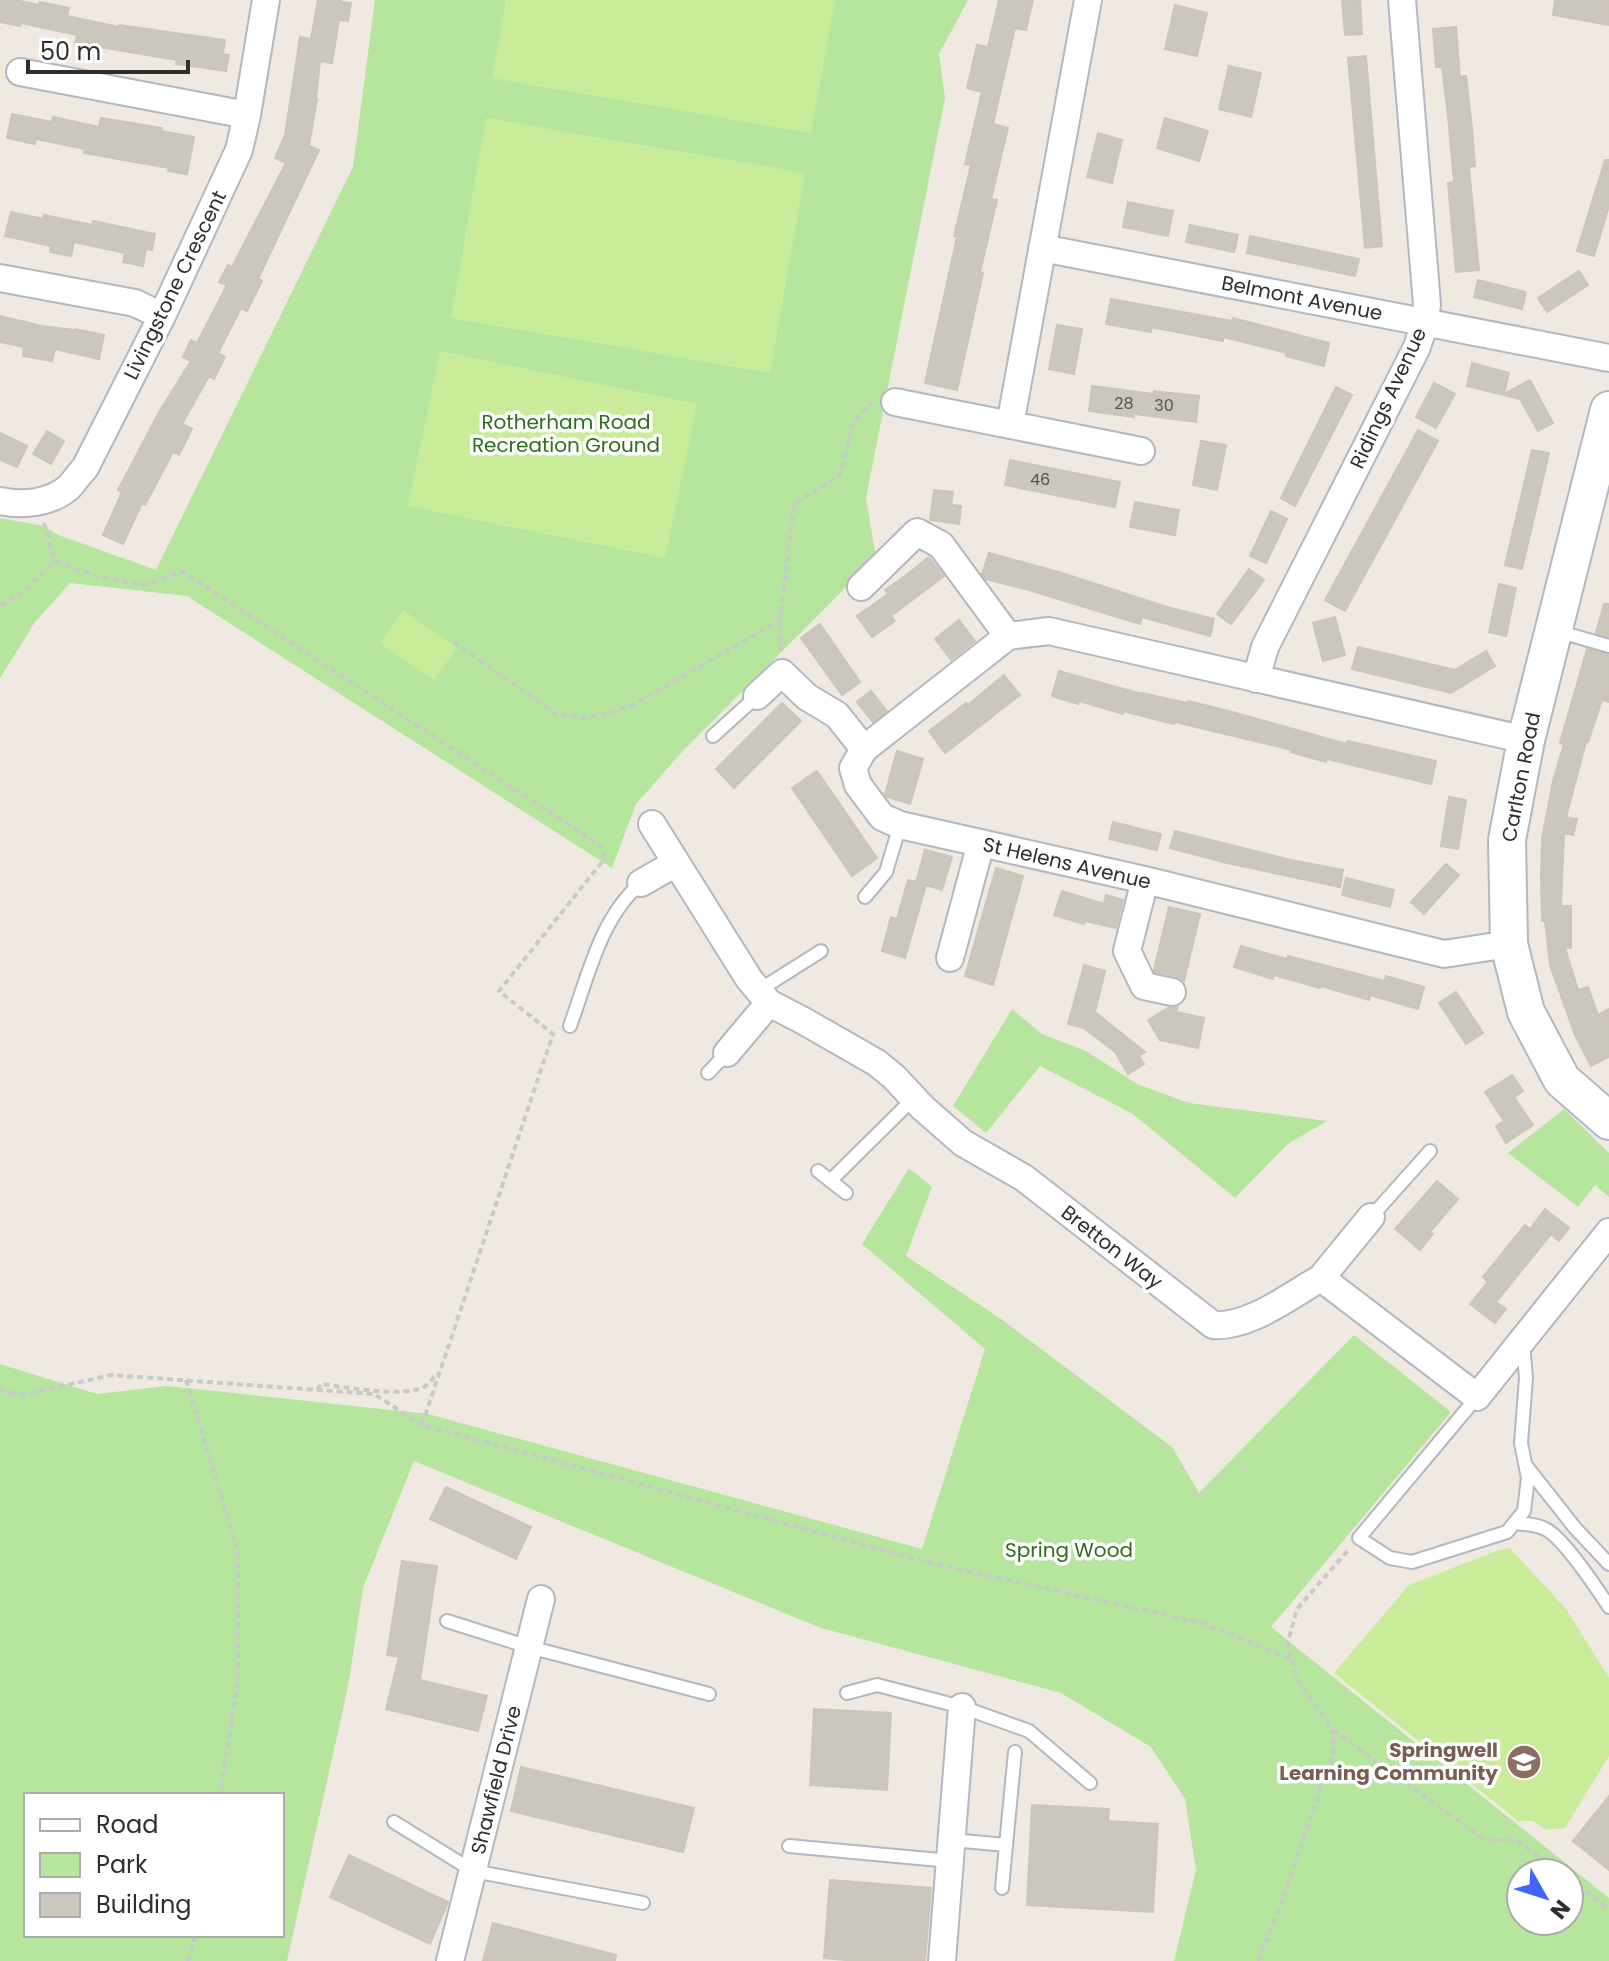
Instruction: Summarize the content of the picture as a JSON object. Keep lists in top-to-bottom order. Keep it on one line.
{"streets":{"main road":["Carlton Road"],"street":["Livingstone Crescent","Belmont Avenue","Ridings Avenue","St Helens Avenue","Bretton Way","Shawfield Drive"]},"crossings":[["Belmont Avenue","Ridings Avenue"],["Carlton Road","St Helens Avenue"]],"parks":["Rotherham Road Recreation Ground","Spring Wood"],"places":{"school or university":["Springwell Learning Community"]},"house_numbers":["28","30","46"],"legend":["Road","Park","Building"],"scale_bar":"50 m","north":"bottom right"}
